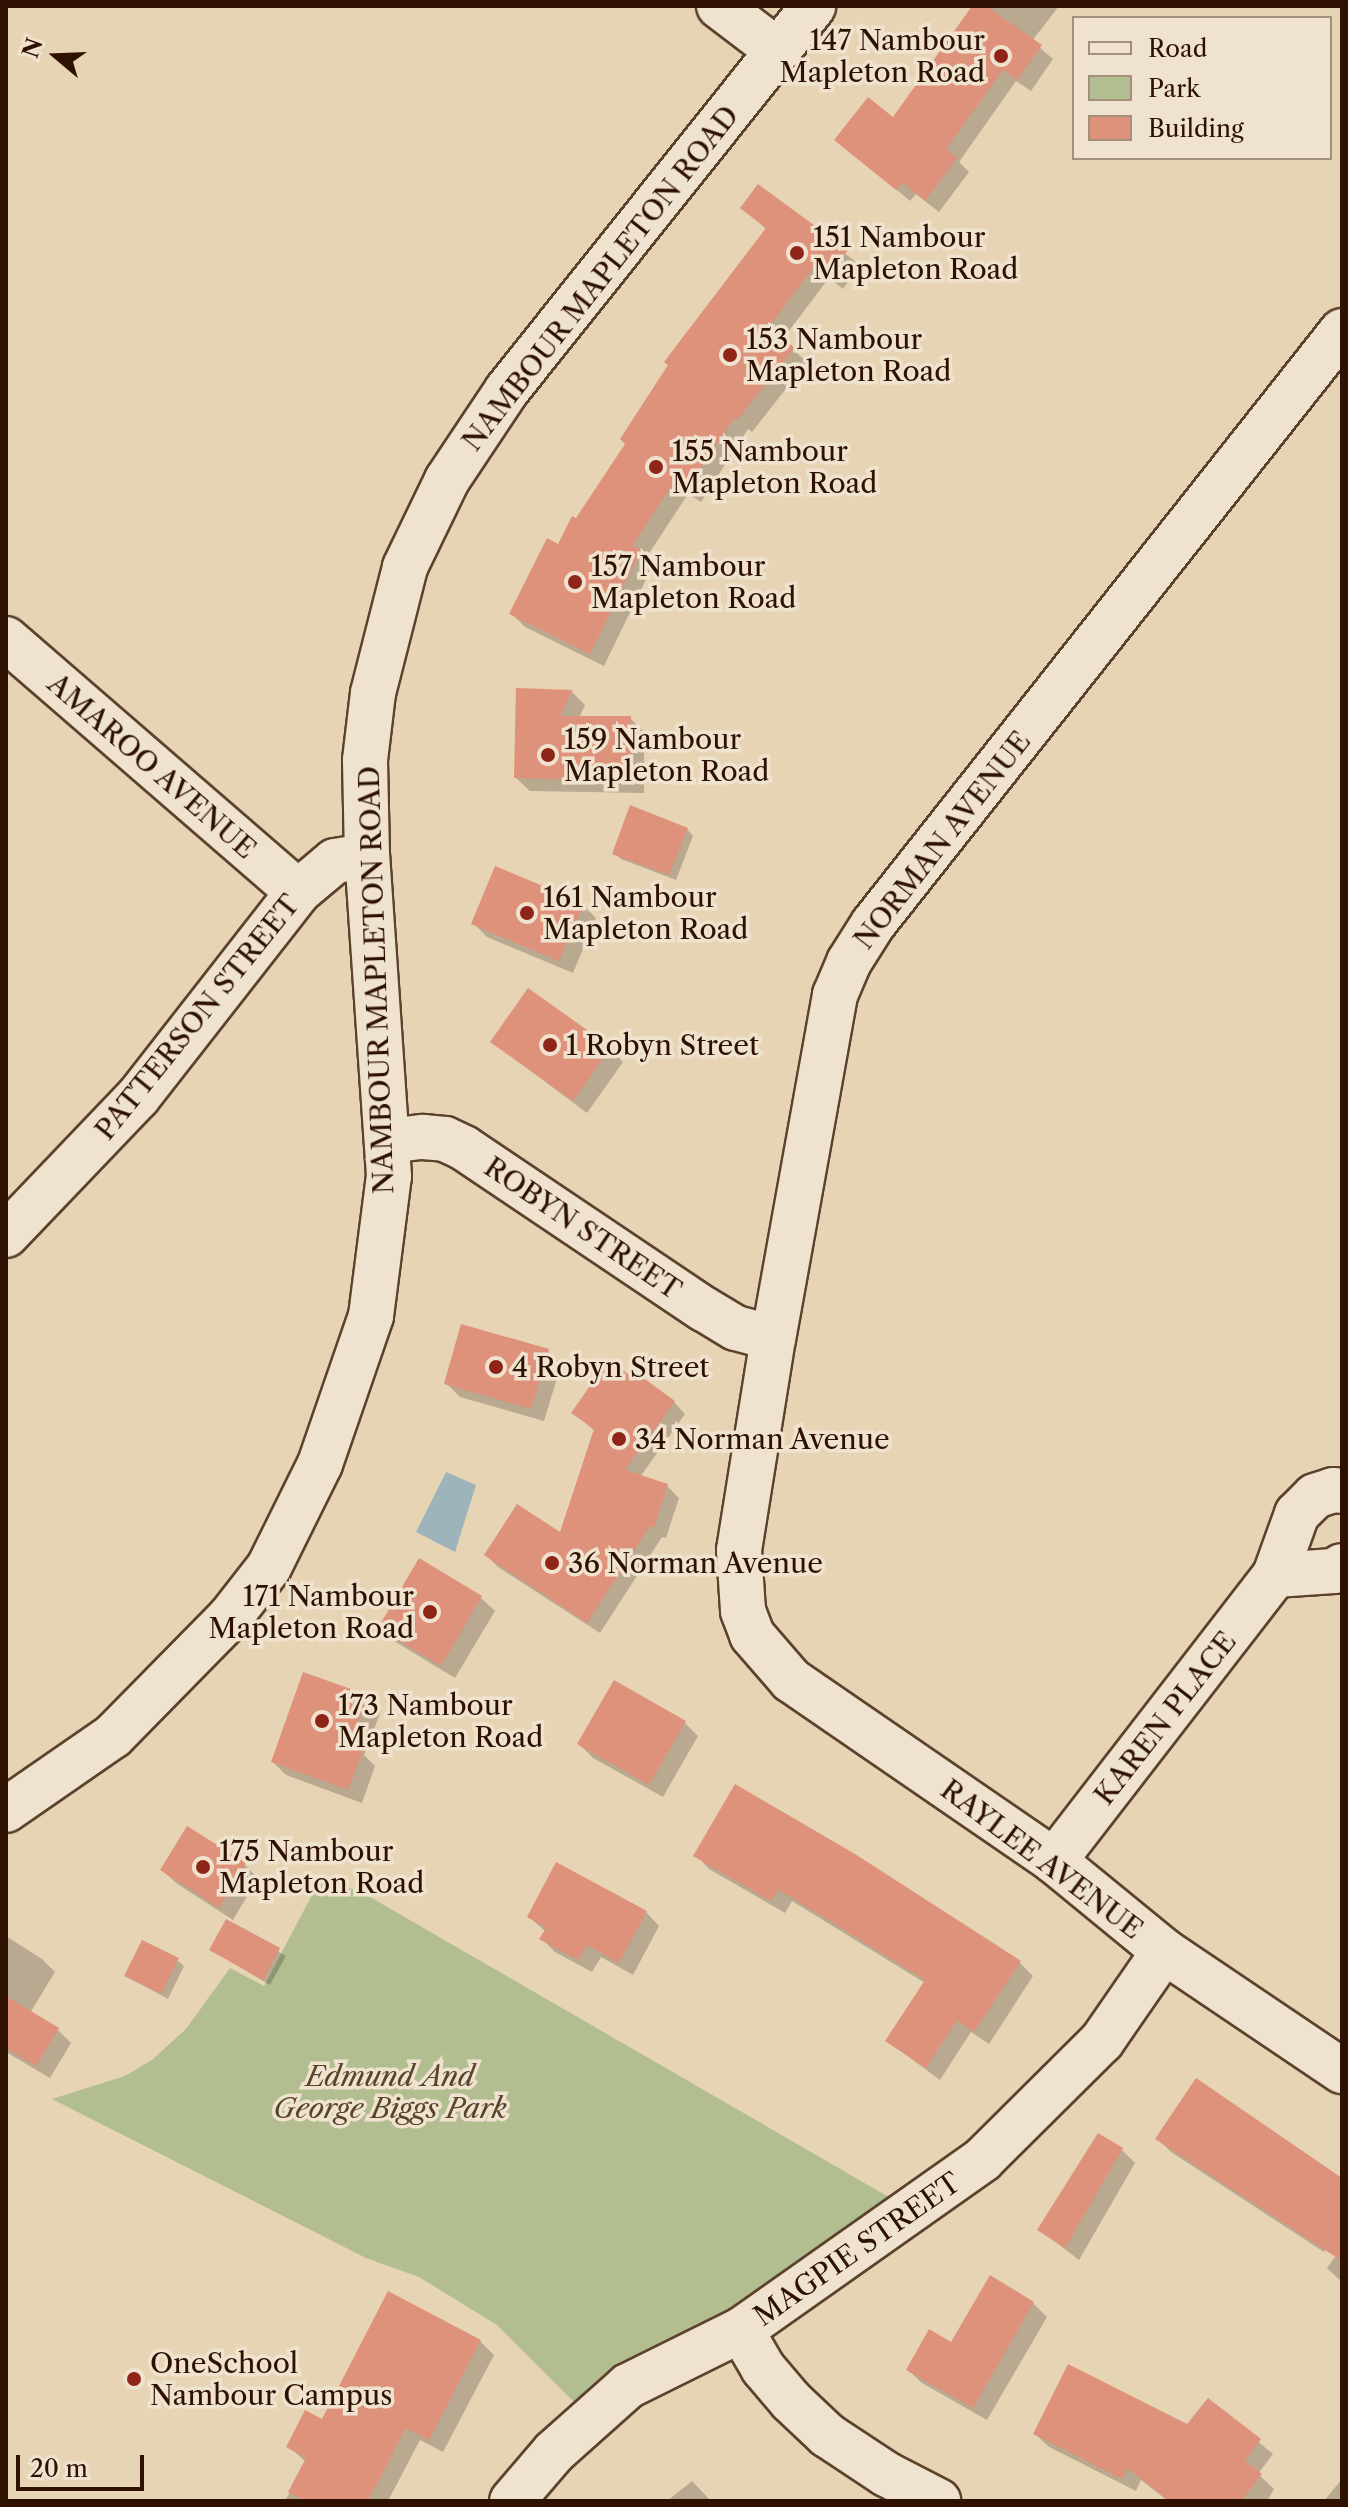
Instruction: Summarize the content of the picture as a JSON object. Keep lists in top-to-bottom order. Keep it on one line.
{"streets":{"street":["NAMBOUR MAPLETON ROAD","AMAROO AVENUE","NORMAN AVENUE","PATTERSON STREET","ROBYN STREET","KAREN PLACE","RAYLEE AVENUE","MAGPIE STREET"]},"crossings":[["NAMBOUR MAPLETON ROAD","PATTERSON STREET"],["NAMBOUR MAPLETON ROAD","ROBYN STREET"],["AMAROO AVENUE","PATTERSON STREET"],["NORMAN AVENUE","ROBYN STREET"],["NORMAN AVENUE","RAYLEE AVENUE"],["KAREN PLACE","RAYLEE AVENUE"],["RAYLEE AVENUE","MAGPIE STREET"]],"parks":["Edmund And George Biggs Park"],"places":["147 Nambour Mapleton Road","151 Nambour Mapleton Road","153 Nambour Mapleton Road","155 Nambour Mapleton Road","157 Nambour Mapleton Road","159 Nambour Mapleton Road","161 Nambour Mapleton Road","1 Robyn Street","4 Robyn Street","34 Norman Avenue","36 Norman Avenue","171 Nambour Mapleton Road","173 Nambour Mapleton Road","175 Nambour Mapleton Road","OneSchool Nambour Campus"],"legend":["Road","Park","Building"],"scale_bar":"20 m","north":"left"}
